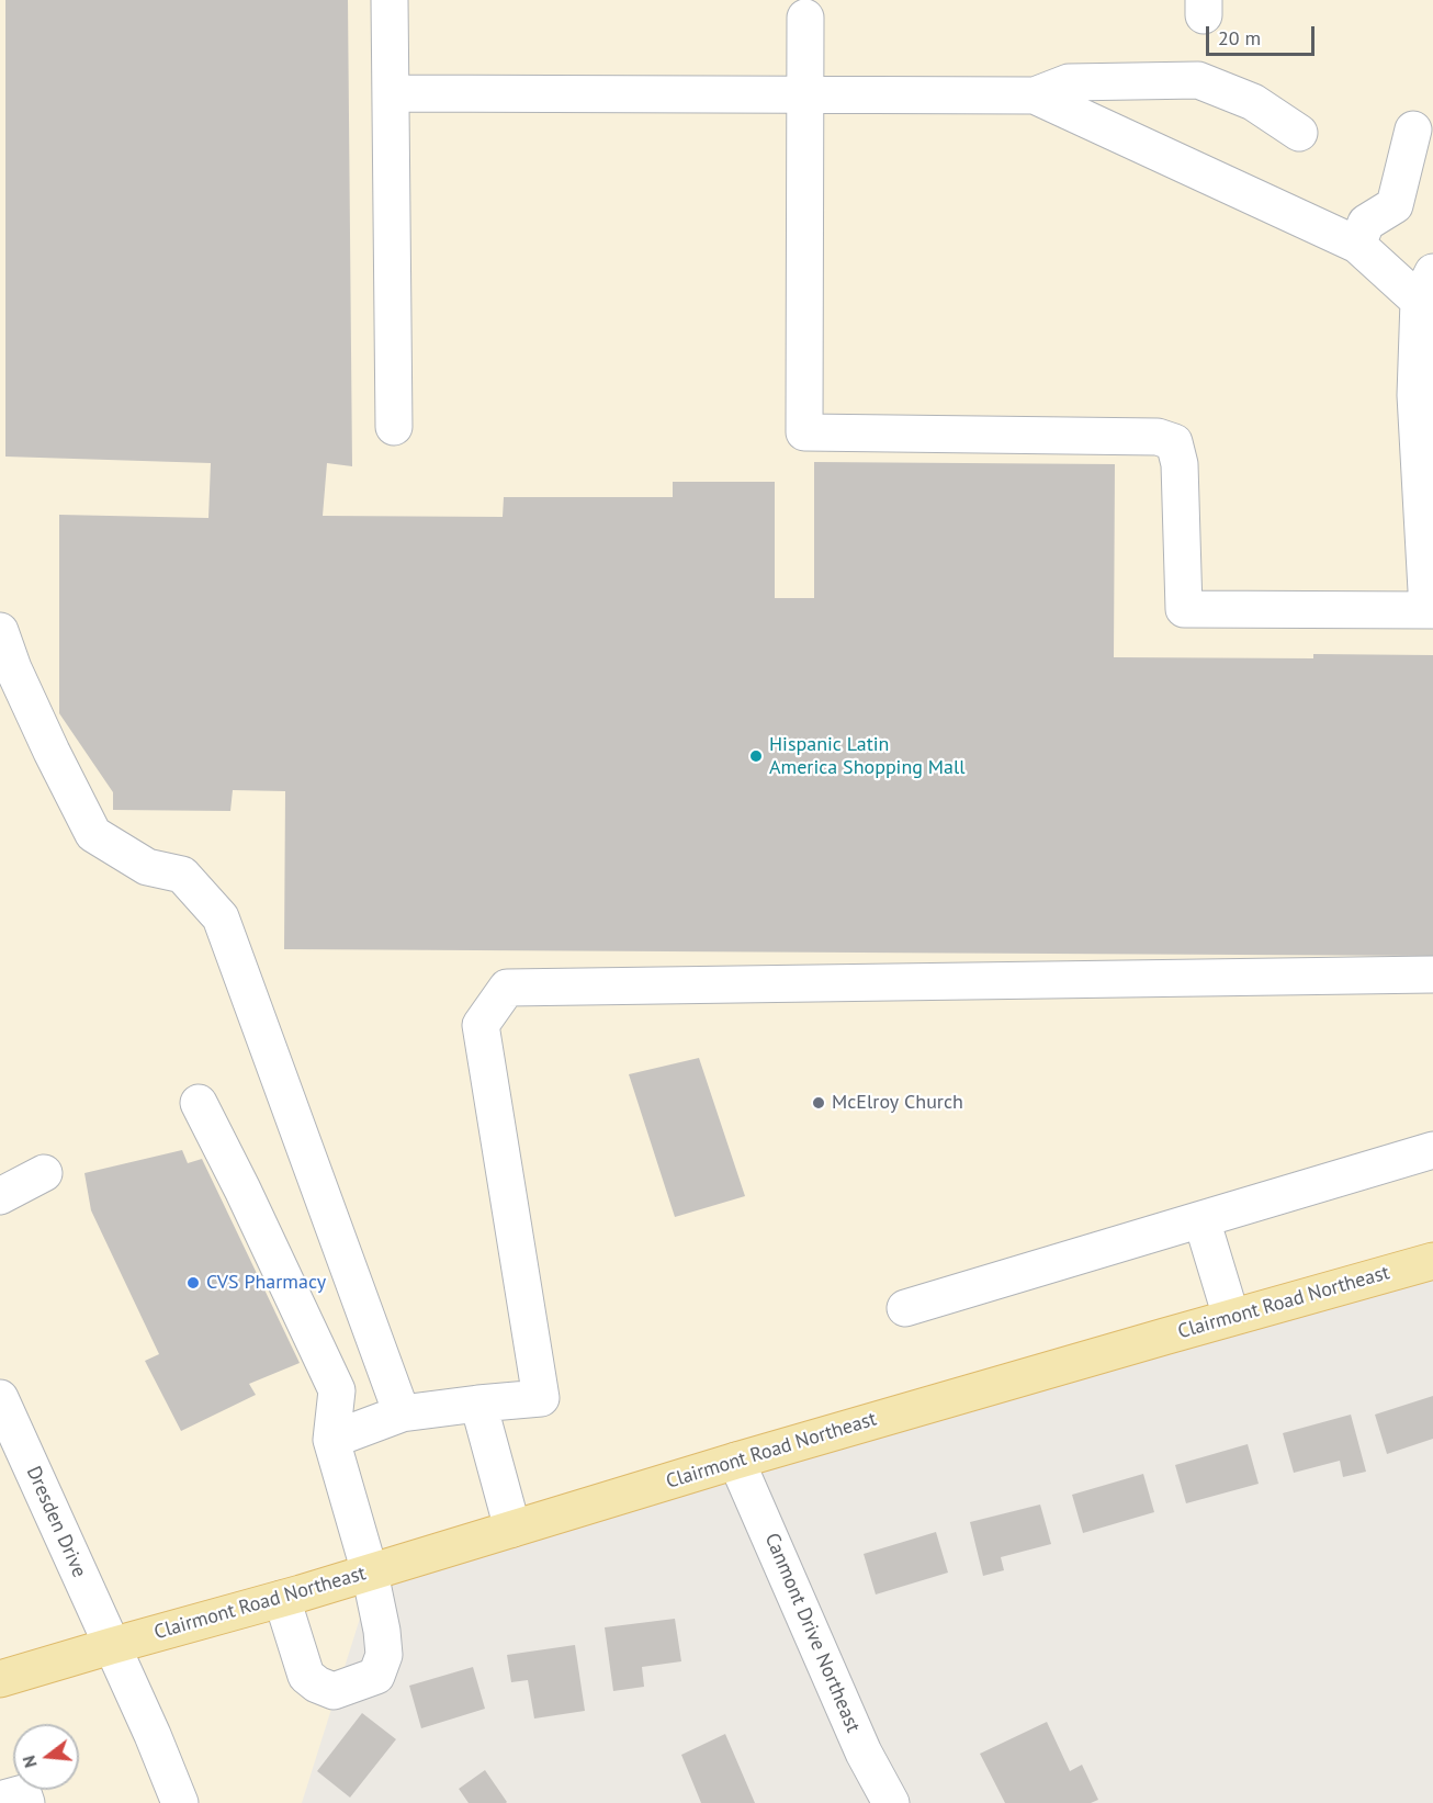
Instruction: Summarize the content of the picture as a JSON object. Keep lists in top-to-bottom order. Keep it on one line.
{"streets":{"main road":["Clairmont Road Northeast"],"street":["Dresden Drive","Canmont Drive Northeast"]},"crossings":[["Clairmont Road Northeast","Dresden Drive"],["Clairmont Road Northeast","Canmont Drive Northeast"]],"places":["Hispanic Latin America Shopping Mall","McElroy Church","CVS Pharmacy"],"scale_bar":"20 m","north":"left"}
